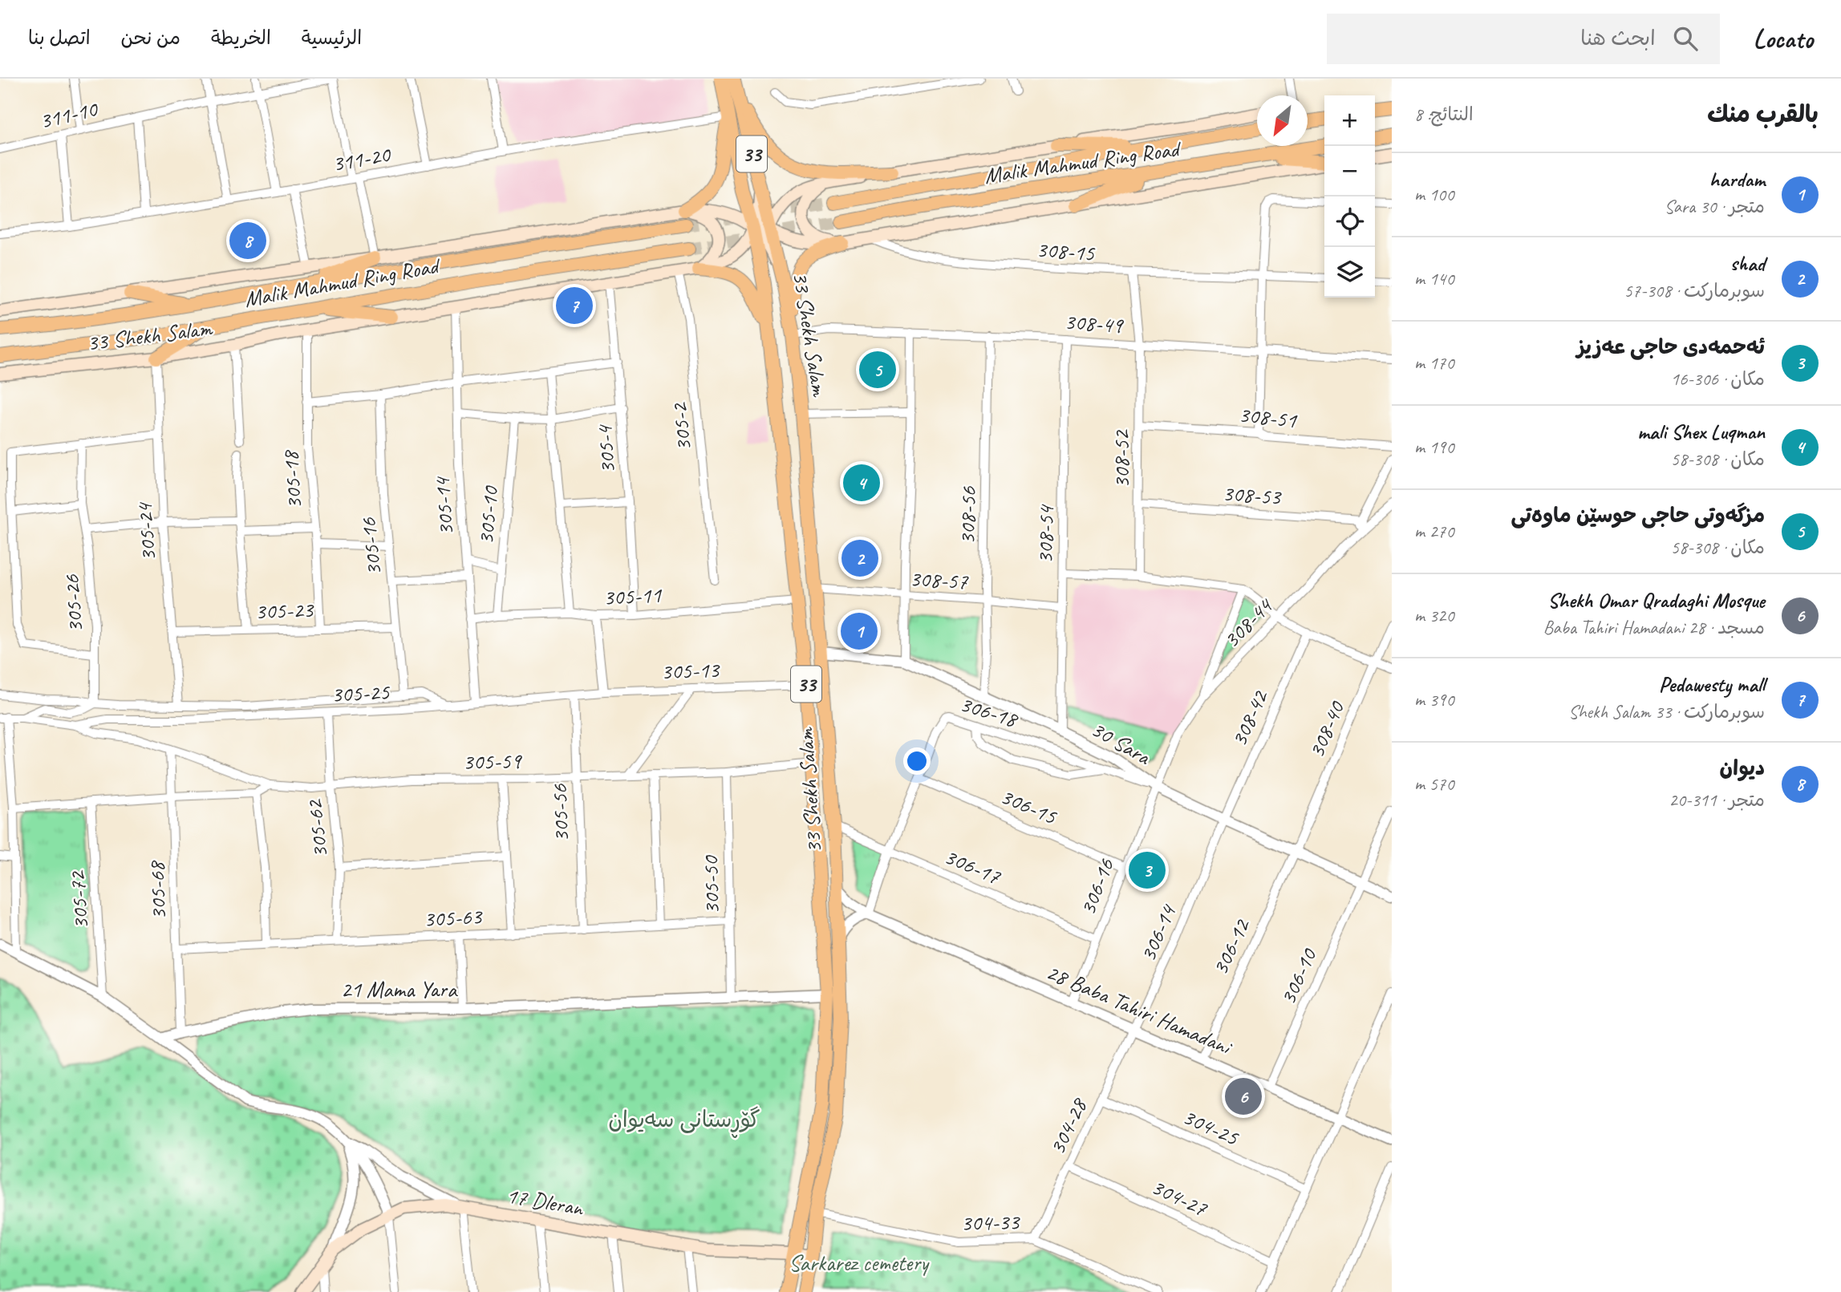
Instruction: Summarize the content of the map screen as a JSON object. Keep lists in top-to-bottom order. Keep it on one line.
{"streets":{"main road":["33","Malik Mahmud Ring Road","33 Shekh Salam","17 Dleran"],"street":["311-10","311-20","308-15","308-49","308-51","305-2","305-4","308-52","305-18","308-53","305-14","305-10","308-56","305-24","308-54","305-16","308-57","305-11","305-26","305-23","308-44","305-13","305-25","306-18","308-42","308-40","30 Sara","305-59","306-15","305-56","305-62","306-17","305-50","306-16","305-68","305-72","305-63","306-14","306-12","306-10","21 Mama Yara","28 Baba Tahiri Hamadani","304-28","304-25","304-27","304-33"]},"crossings":[["311-20","33 Shekh Salam"],["308-15","308-52"],["308-49","33 Shekh Salam"],["308-49","308-52"],["308-49","308-56"],["308-49","308-54"],["33 Shekh Salam","305-2"],["33 Shekh Salam","305-4"],["33 Shekh Salam","305-18"],["33 Shekh Salam","305-14"],["33 Shekh Salam","305-24"],["33 Shekh Salam","308-57"],["33 Shekh Salam","305-11"],["33 Shekh Salam","305-13"],["33 Shekh Salam","30 Sara"],["33 Shekh Salam","305-59"],["33 Shekh Salam","306-17"],["33 Shekh Salam","21 Mama Yara"],["33 Shekh Salam","28 Baba Tahiri Hamadani"],["33 Shekh Salam","17 Dleran"],["33 Shekh Salam","304-33"],["308-51","308-52"],["305-4","305-11"],["308-52","308-53"],["305-18","305-23"],["305-14","305-11"],["305-14","305-25"],["305-10","305-11"],["308-56","308-57"],["308-56","30 Sara"],["305-24","305-23"],["308-54","308-57"],["308-54","30 Sara"],["305-16","305-23"],["308-44","306-18"],["308-44","30 Sara"],["308-44","306-16"],["305-13","305-25"],["305-13","305-56"],["305-25","305-59"],["305-25","305-56"],["305-25","305-62"],["306-18","30 Sara"],["306-18","306-15"],["306-18","306-17"],["306-18","306-16"],["306-18","28 Baba Tahiri Hamadani"],["308-42","30 Sara"],["308-42","306-14"],["308-40","30 Sara"],["308-40","306-12"],["30 Sara","306-16"],["30 Sara","306-14"],["30 Sara","306-12"],["30 Sara","306-10"],["305-59","305-56"],["305-59","305-62"],["305-59","305-50"],["305-59","305-68"],["306-15","306-16"],["305-56","305-63"],["305-62","305-63"],["306-17","306-16"],["305-50","305-63"],["305-50","21 Mama Yara"],["306-16","28 Baba Tahiri Hamadani"],["305-68","305-63"],["305-68","21 Mama Yara"],["306-14","28 Baba Tahiri Hamadani"],["306-14","304-28"],["306-12","28 Baba Tahiri Hamadani"],["306-10","28 Baba Tahiri Hamadani"],["28 Baba Tahiri Hamadani","304-28"],["304-28","304-25"],["304-28","304-27"],["304-28","304-33"]],"parks":["گۆڕستانی سەیوان","Sarkarez cemetery"],"north":"bottom left","page":{"header":"Locato","search":"ابحث هنا","nav":["الرئيسية","الخريطة","من نحن","اتصل بنا"],"heading":["بالقرب منك","النتائج: 8"],"map_buttons":["+","−"],"list":[{"mark":"1","name":"hardam","note":"متجر · 30 Sara","value":"100 m"},{"mark":"2","name":"shad","note":"سوبرماركت · 308-57","value":"140 m"},{"mark":"3","name":"ئەحمەدی حاجی عەزیز","note":"مكان · 306-16","value":"170 m"},{"mark":"4","name":"mali Shex Luqman","note":"مكان · 308-58","value":"190 m"},{"mark":"5","name":"مزگەوتی حاجی حوسێن ماوەتی","note":"مكان · 308-58","value":"270 m"},{"mark":"6","name":"Shekh Omar Qradaghi Mosque","note":"مسجد · 28 Baba Tahiri Hamadani","value":"320 m"},{"mark":"7","name":"Pedawesty mall","note":"سوبرماركت · 33 Shekh Salam","value":"390 m"},{"mark":"8","name":"دیوان","note":"متجر · 311-20","value":"570 m"}],"pins":["8","7","5","4","2","1","3","6"]}}
